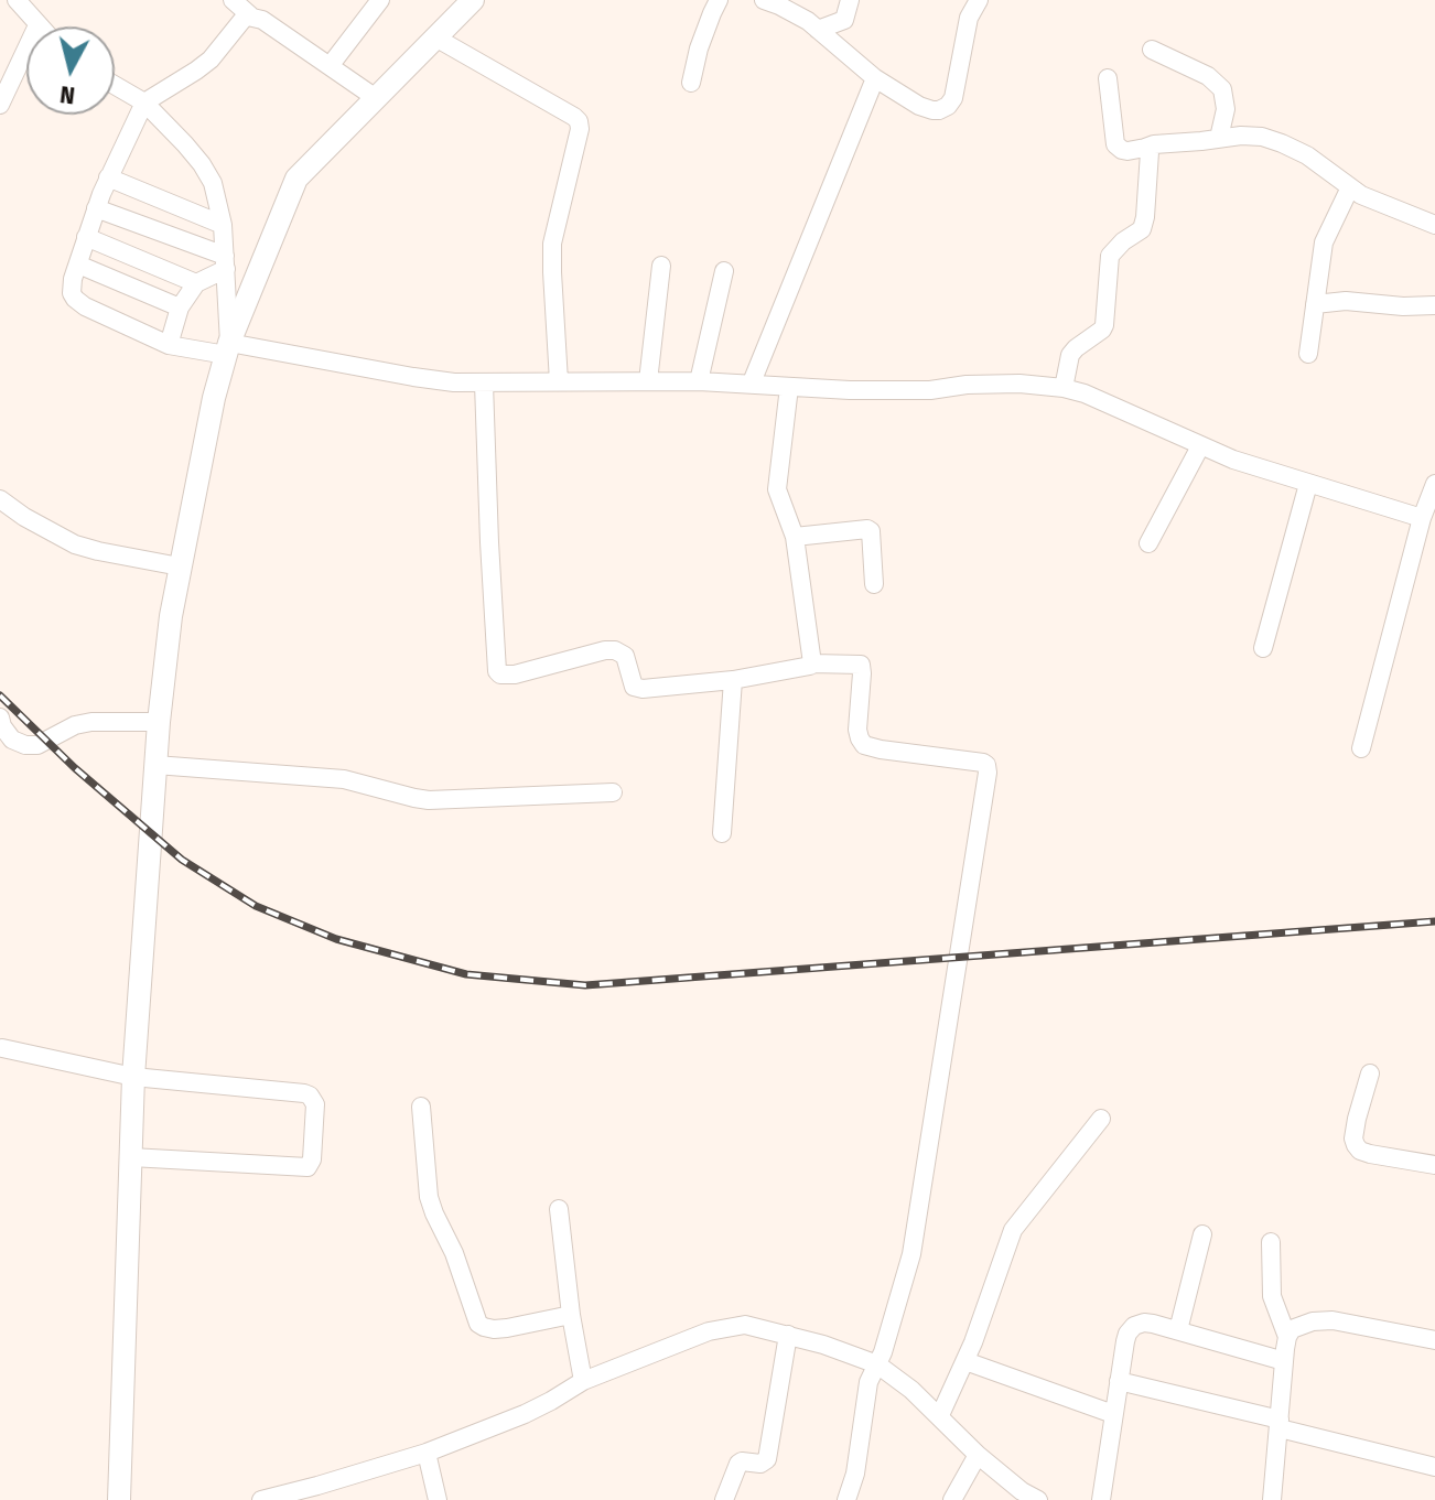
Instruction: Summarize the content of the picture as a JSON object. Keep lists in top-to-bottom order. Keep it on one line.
{"north":"bottom"}
